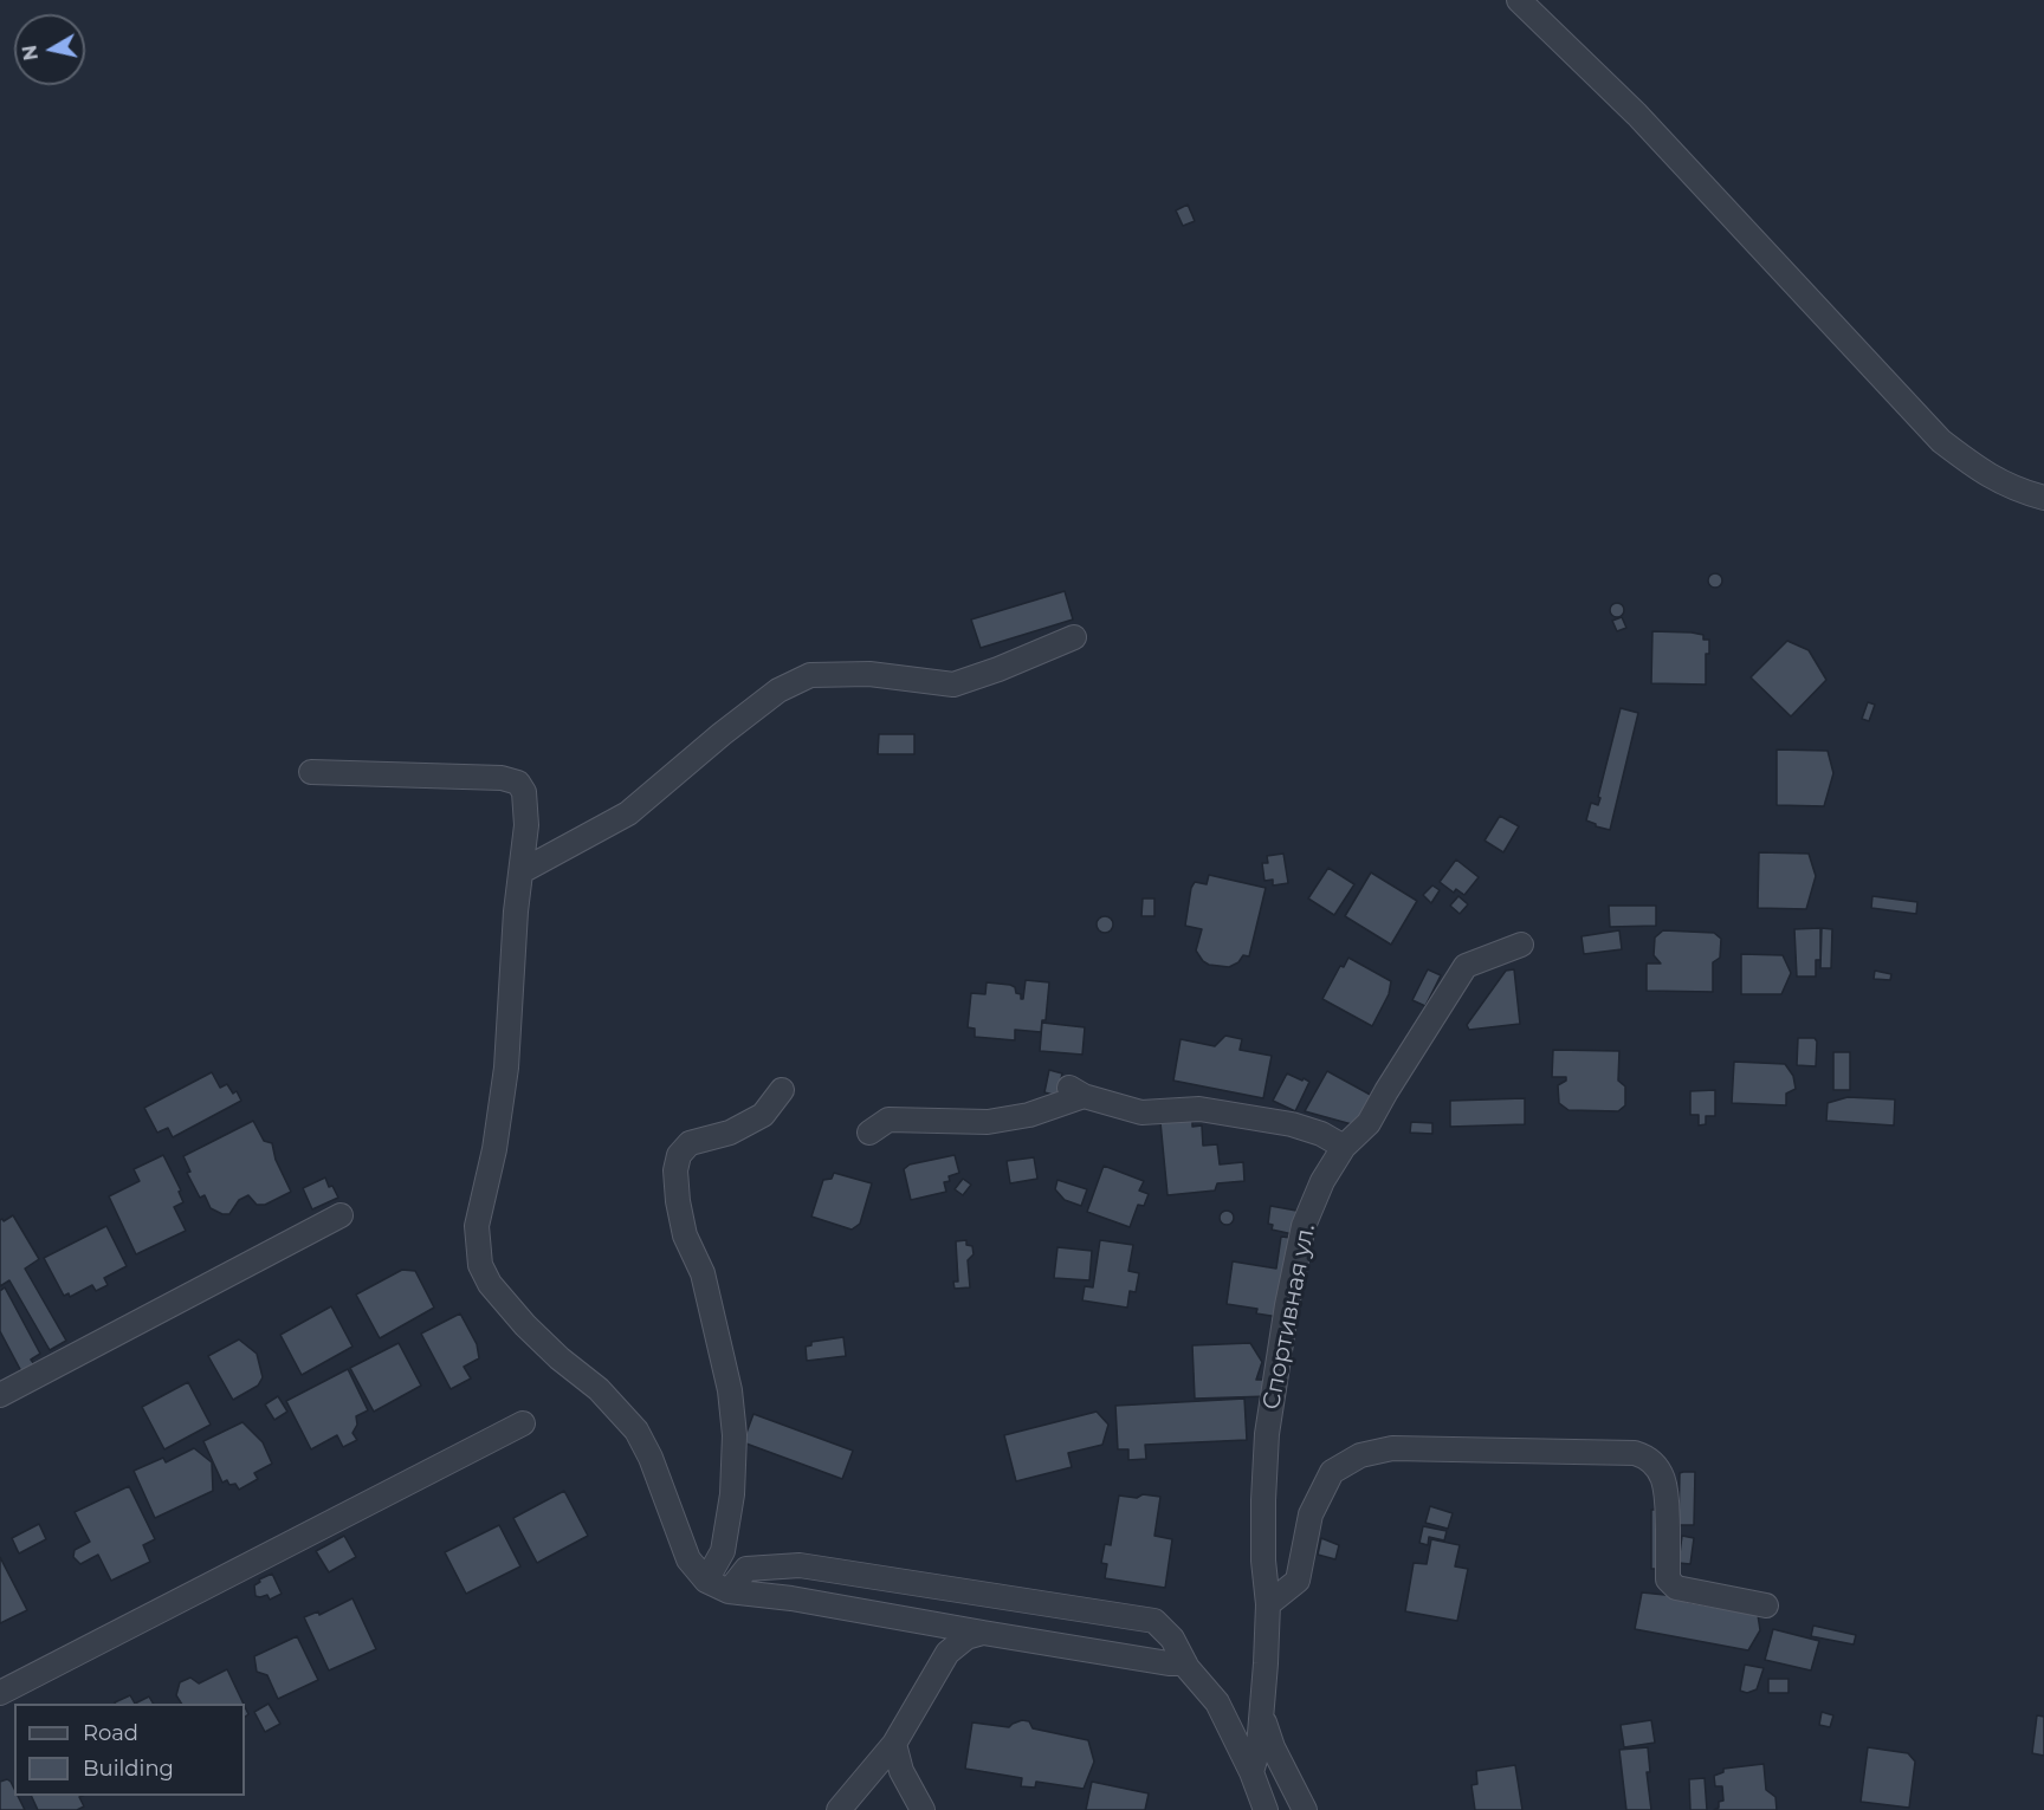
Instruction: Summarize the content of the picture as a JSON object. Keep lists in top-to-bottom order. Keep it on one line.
{"streets":{"street":["Спортивная ул."]},"legend":["Road","Building"],"north":"left"}
